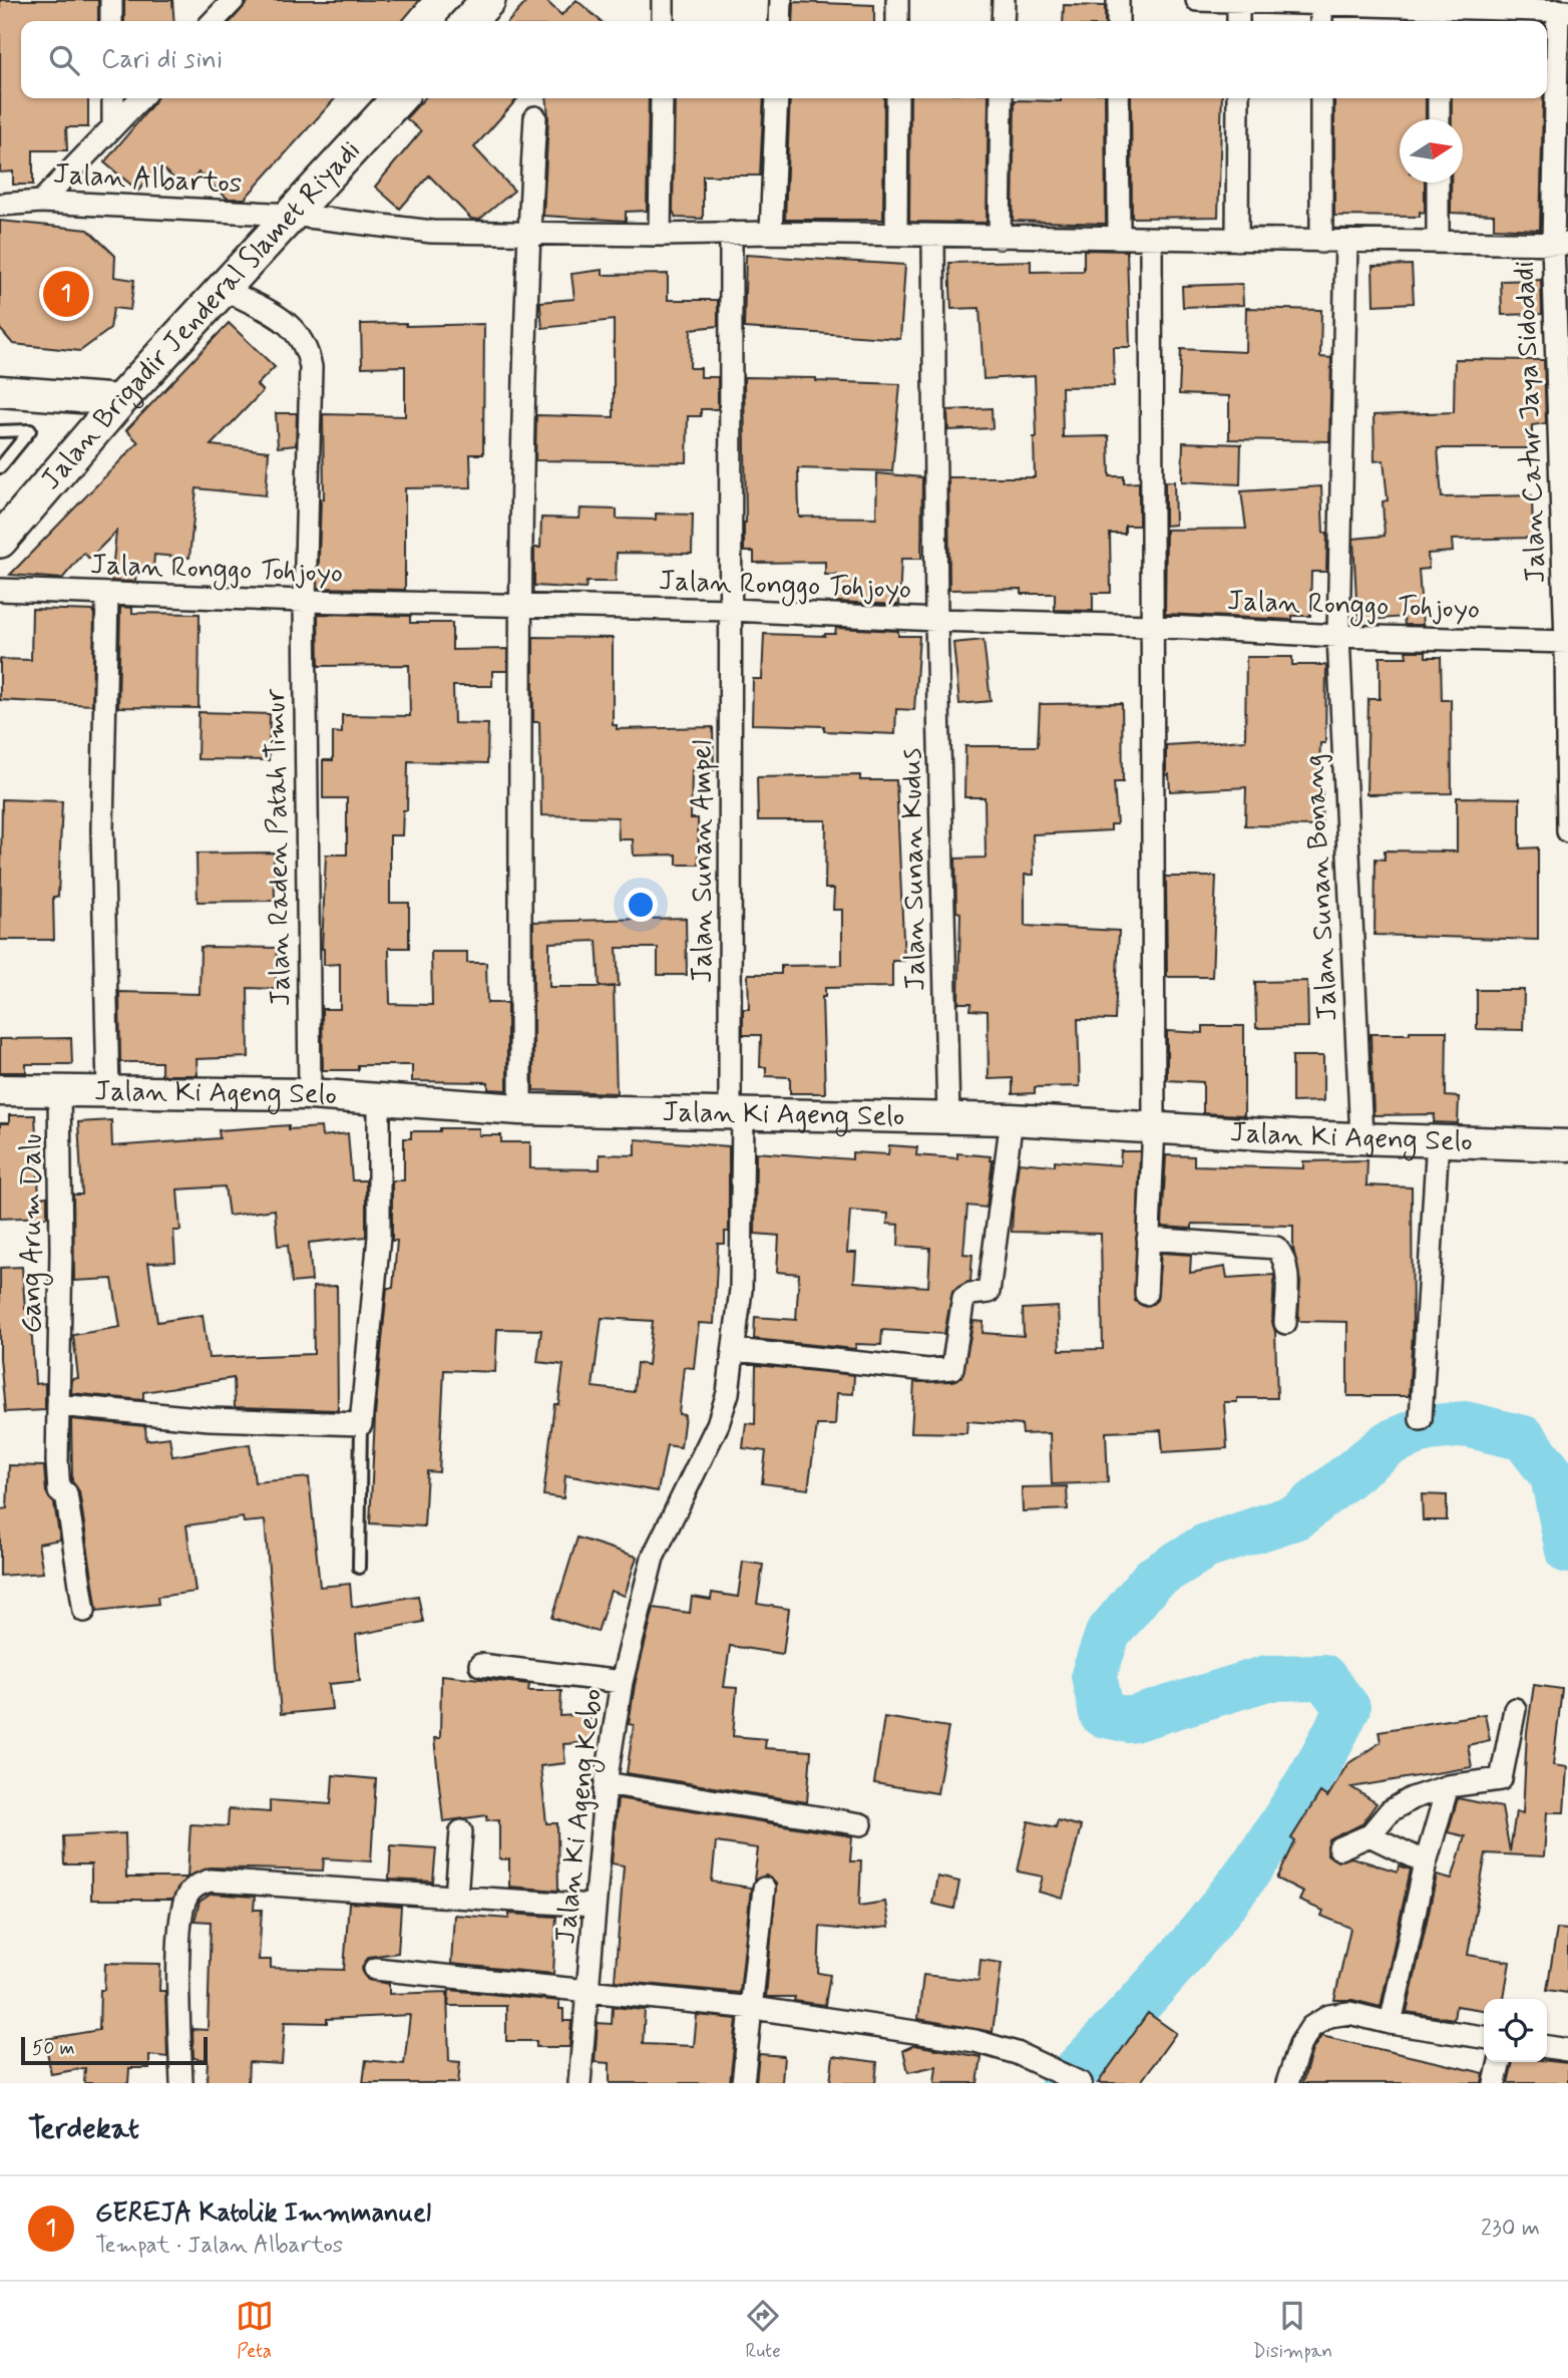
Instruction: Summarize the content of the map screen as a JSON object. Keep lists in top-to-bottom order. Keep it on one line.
{"streets":{"main road":["Jalan Brigadir Jenderal Slamet Riyadi"],"street":["Jalan Albartos","Jalan Catur Jaya Sidodadi","Jalan Ronggo Tohjoyo","Jalan Raden Patah Timur","Jalan Sunan Ampel","Jalan Sunan Kudus","Jalan Sunan Bonang","Jalan Ki Ageng Selo","Gang Arum Dalu","Jalan Ki Ageng Kebo"]},"crossings":[["Jalan Albartos","Jalan Brigadir Jenderal Slamet Riyadi"],["Jalan Albartos","Jalan Catur Jaya Sidodadi"],["Jalan Albartos","Jalan Sunan Ampel"],["Jalan Albartos","Jalan Sunan Kudus"],["Jalan Albartos","Jalan Sunan Bonang"],["Jalan Brigadir Jenderal Slamet Riyadi","Jalan Raden Patah Timur"],["Jalan Catur Jaya Sidodadi","Jalan Ronggo Tohjoyo"],["Jalan Ronggo Tohjoyo","Jalan Raden Patah Timur"],["Jalan Ronggo Tohjoyo","Jalan Sunan Ampel"],["Jalan Ronggo Tohjoyo","Jalan Sunan Kudus"],["Jalan Ronggo Tohjoyo","Jalan Sunan Bonang"],["Jalan Raden Patah Timur","Jalan Ki Ageng Selo"],["Jalan Sunan Ampel","Jalan Ki Ageng Selo"],["Jalan Sunan Ampel","Jalan Ki Ageng Kebo"],["Jalan Sunan Kudus","Jalan Ki Ageng Selo"],["Jalan Sunan Bonang","Jalan Ki Ageng Selo"],["Jalan Ki Ageng Selo","Gang Arum Dalu"],["Jalan Ki Ageng Selo","Jalan Ki Ageng Kebo"]],"scale_bar":"50 m","north":"right","page":{"search":"Cari di sini","pins":"1","scale":"50 m","heading":"Terdekat","list":[{"mark":"1","name":"GEREJA Katolik Immmanuel","note":"Tempat · Jalan Albartos","value":"230 m"}],"nav":["Peta","Rute","Disimpan"]}}
